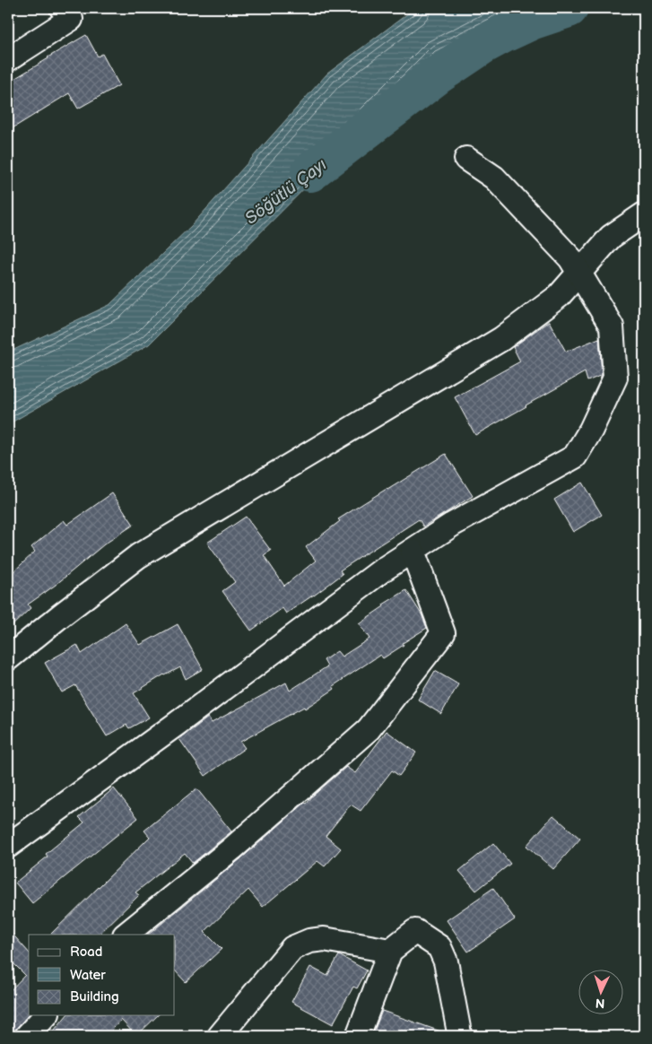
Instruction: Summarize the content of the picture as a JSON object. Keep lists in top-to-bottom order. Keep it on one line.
{"water":["Söğütlü Çayı"],"legend":["Road","Water","Building"],"north":"bottom"}
